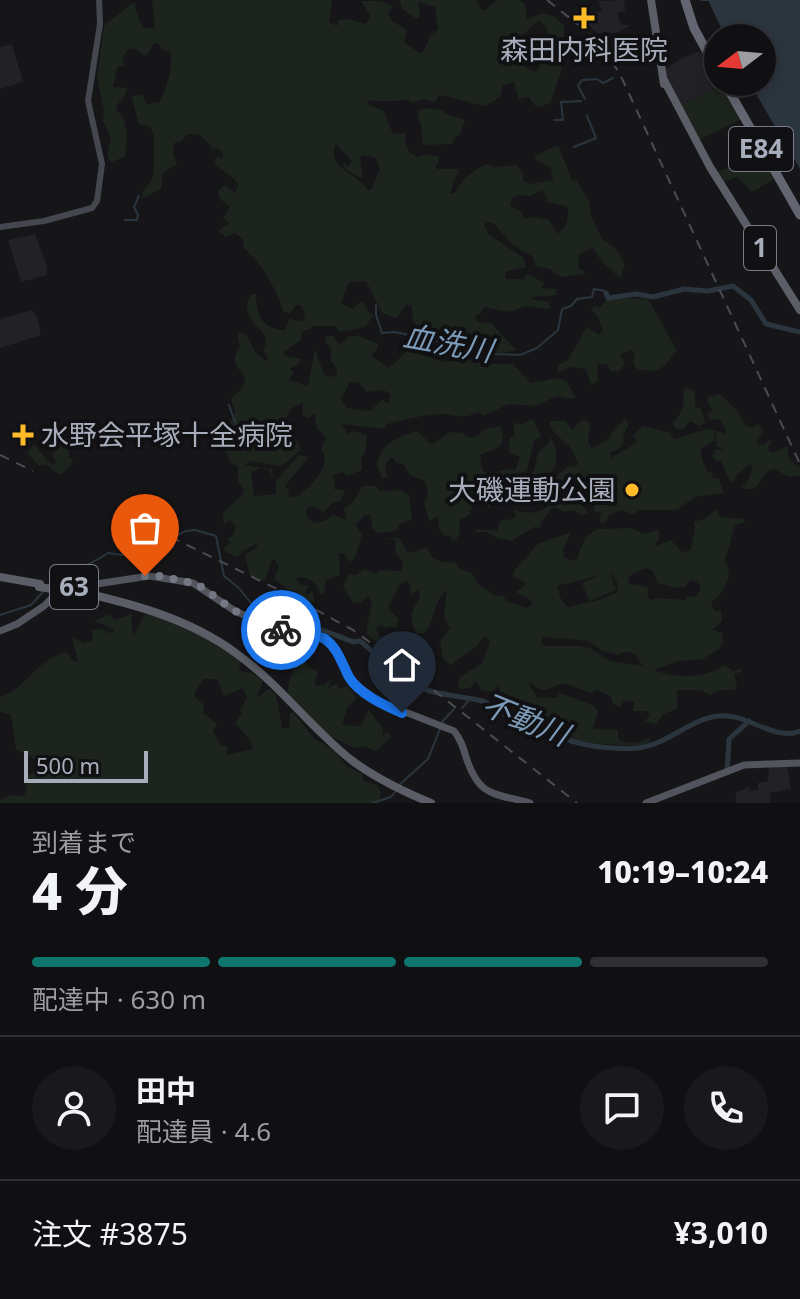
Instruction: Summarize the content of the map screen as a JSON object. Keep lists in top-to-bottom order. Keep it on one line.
{"streets":{"highway":["E84","1"],"main road":["63"]},"water":["血洗川","不動川"],"places":{"health":["森田内科医院","水野会平塚十全病院"],"other":["大磯運動公園"]},"scale_bar":"500 m","north":"left","page":{"scale":"500 m","heading":["4 分","到着まで","10:19–10:24"],"panel":["田中","配達員 · 4.6","注文 #3875","¥3,010"],"bar":"配達中 · 630 m"}}
